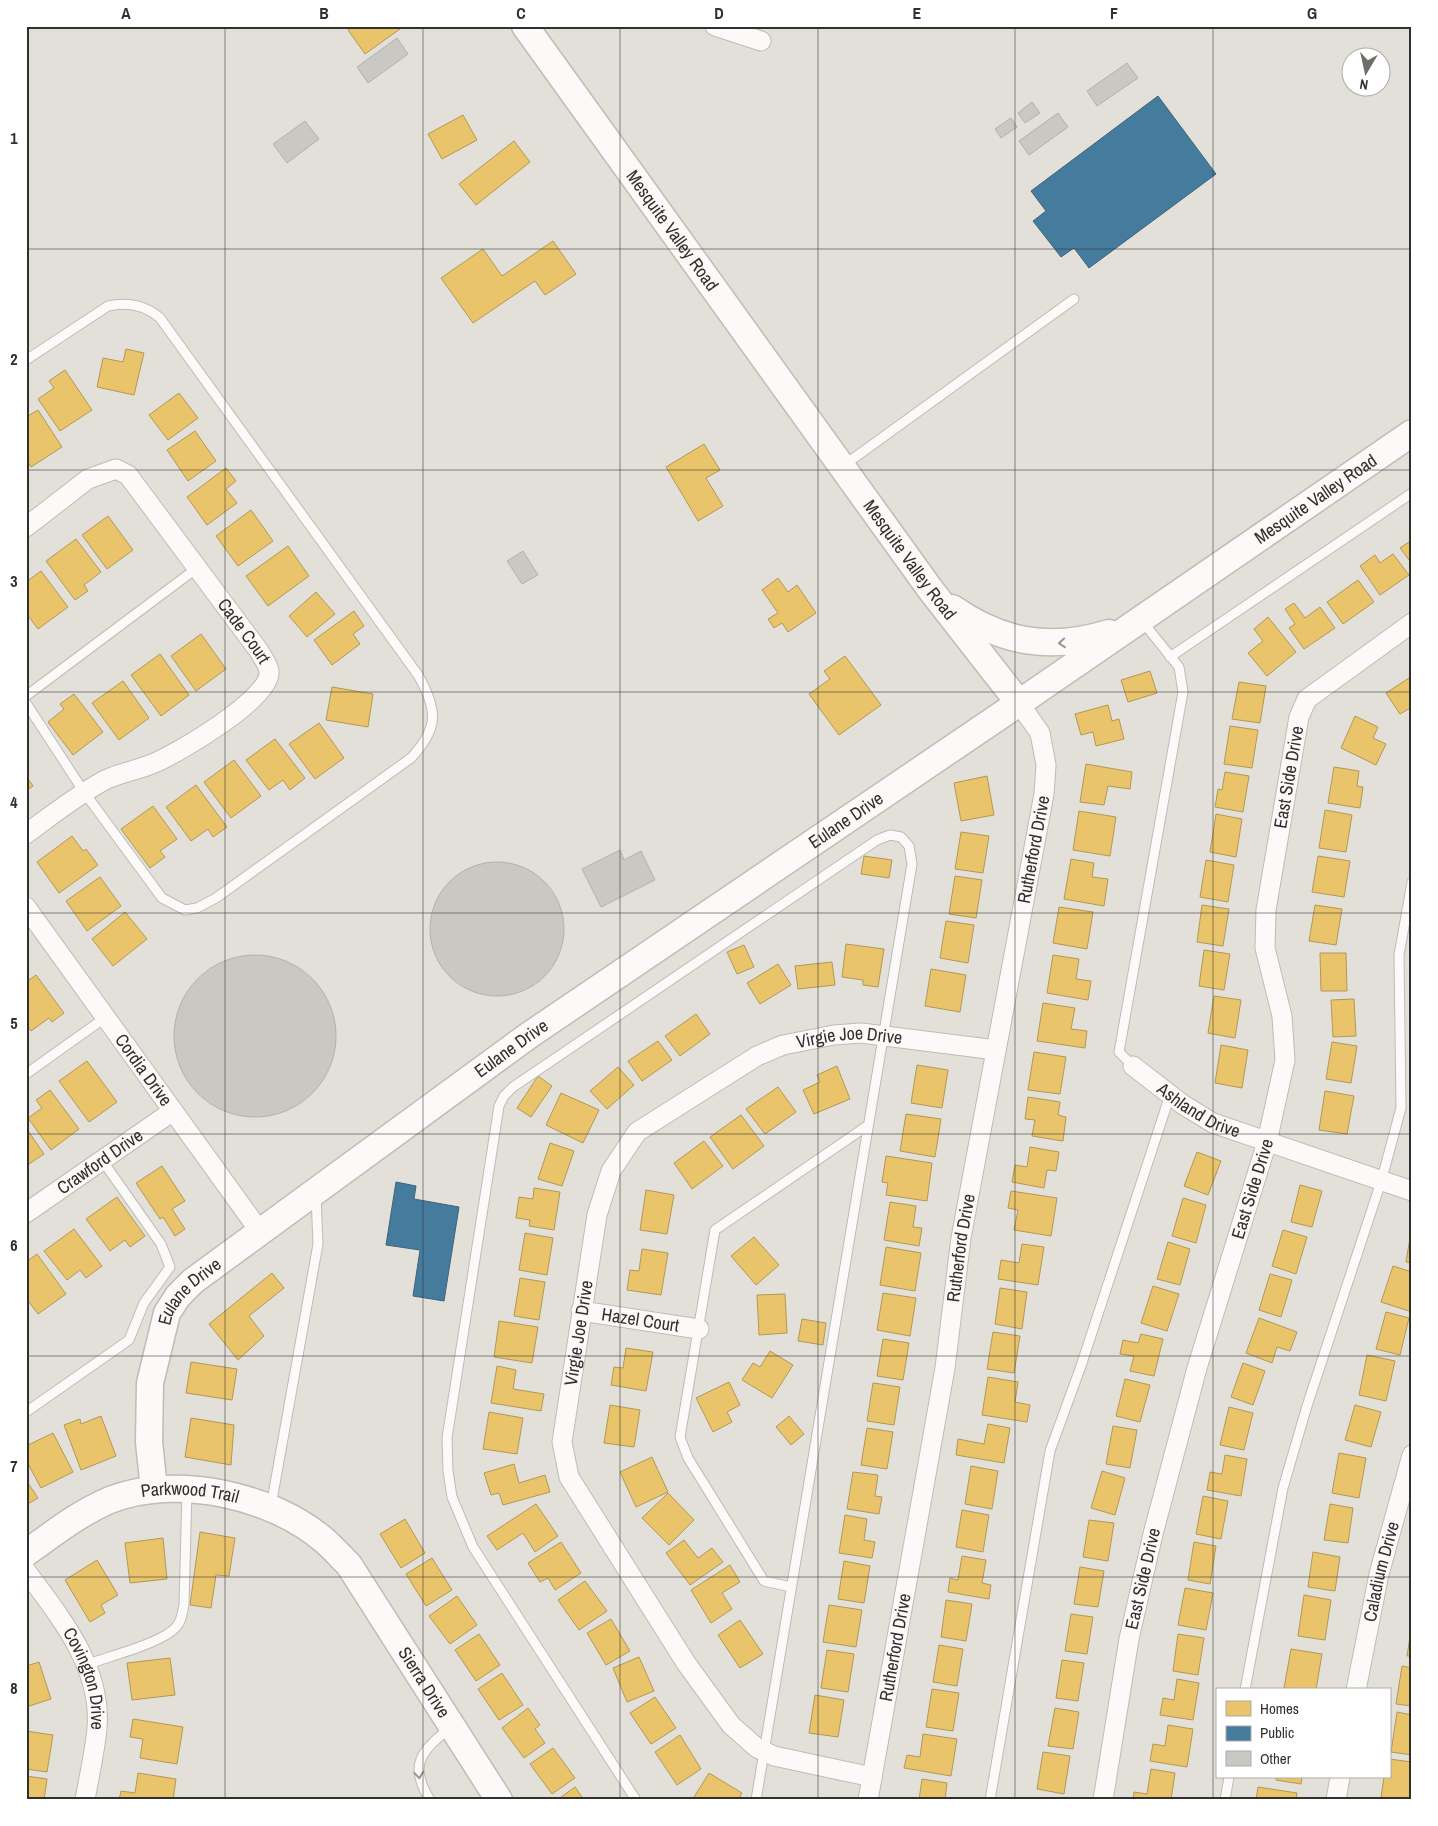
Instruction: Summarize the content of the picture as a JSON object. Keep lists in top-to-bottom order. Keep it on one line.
{"streets":{"street":["Mesquite Valley Road","Cade Court","East Side Drive","Eulane Drive","Rutherford Drive","Virgie Joe Drive","Cordia Drive","Ashland Drive","Crawford Drive","Hazel Court","Parkwood Trail","Caladium Drive","Covington Drive","Sierra Drive"]},"crossings":[["Mesquite Valley Road","Eulane Drive"],["Mesquite Valley Road","Rutherford Drive"],["East Side Drive","Ashland Drive"],["Eulane Drive","Rutherford Drive"],["Eulane Drive","Cordia Drive"],["Eulane Drive","Parkwood Trail"],["Rutherford Drive","Virgie Joe Drive"],["Virgie Joe Drive","Hazel Court"],["Cordia Drive","Crawford Drive"],["Parkwood Trail","Sierra Drive"]],"legend":["Homes","Public","Other"],"north":"bottom","grid":{"columns":["A","B","C","D","E","F","G"],"rows":["1","2","3","4","5","6","7","8"]}}
